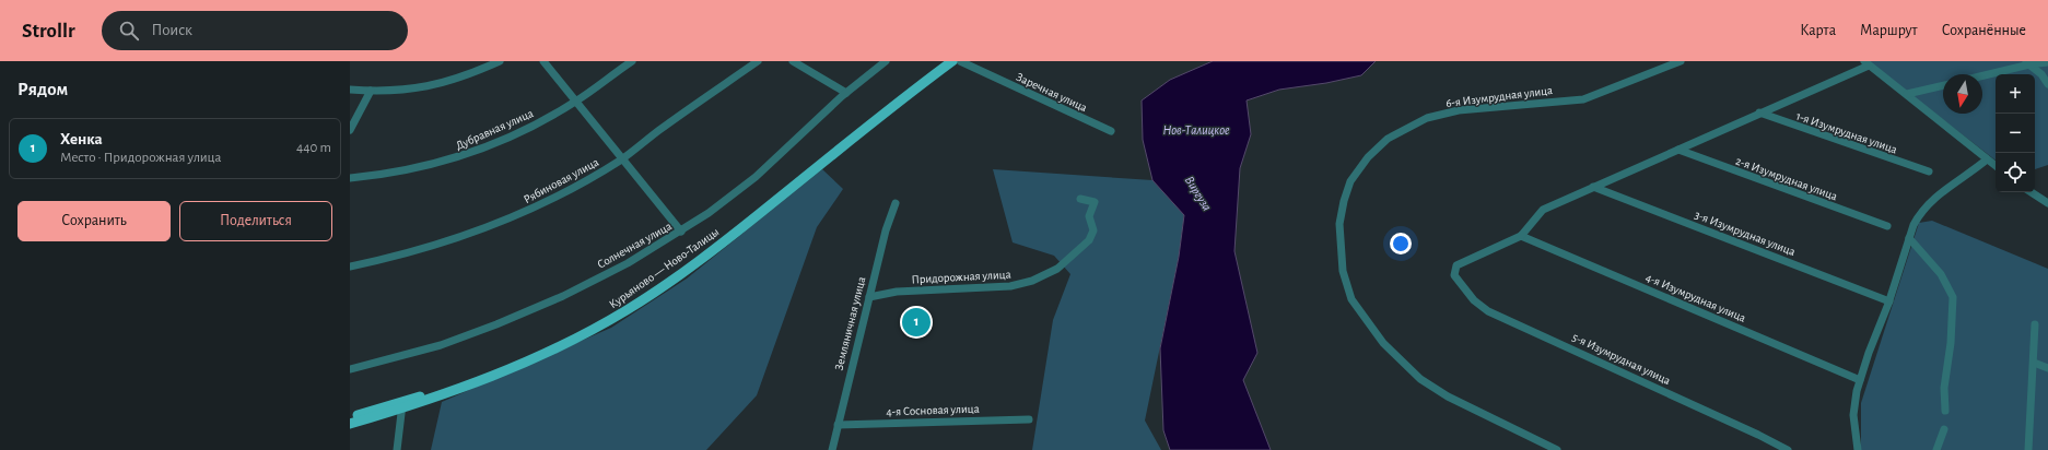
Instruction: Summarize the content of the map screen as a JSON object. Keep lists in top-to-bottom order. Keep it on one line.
{"streets":{"main road":["Курьяново — Ново-Талицы"],"street":["Заречная улица","6-я Изумрудная улица","Дубравная улица","1-я Изумрудная улица","2-я Изумрудная улица","Рябиновая улица","3-я Изумрудная улица","Солнечная улица","Придорожная улица","4-я Изумрудная улица","Земляничная улица","5-я Изумрудная улица","4-я Сосновая улица"]},"crossings":[["Придорожная улица","Земляничная улица"],["4-я Изумрудная улица","5-я Изумрудная улица"],["Земляничная улица","4-я Сосновая улица"]],"water":["Нов-Талицкое","Виргуза"],"north":"bottom","page":{"header":"Strollr","search":"Поиск","nav":["Карта","Маршрут","Сохранённые"],"heading":"Рядом","map_buttons":["+","−"],"list":[{"mark":"1","name":"Хенка","note":"Место · Придорожная улица","value":"440 m"}],"buttons":["Сохранить","Поделиться"],"pins":"1"}}
